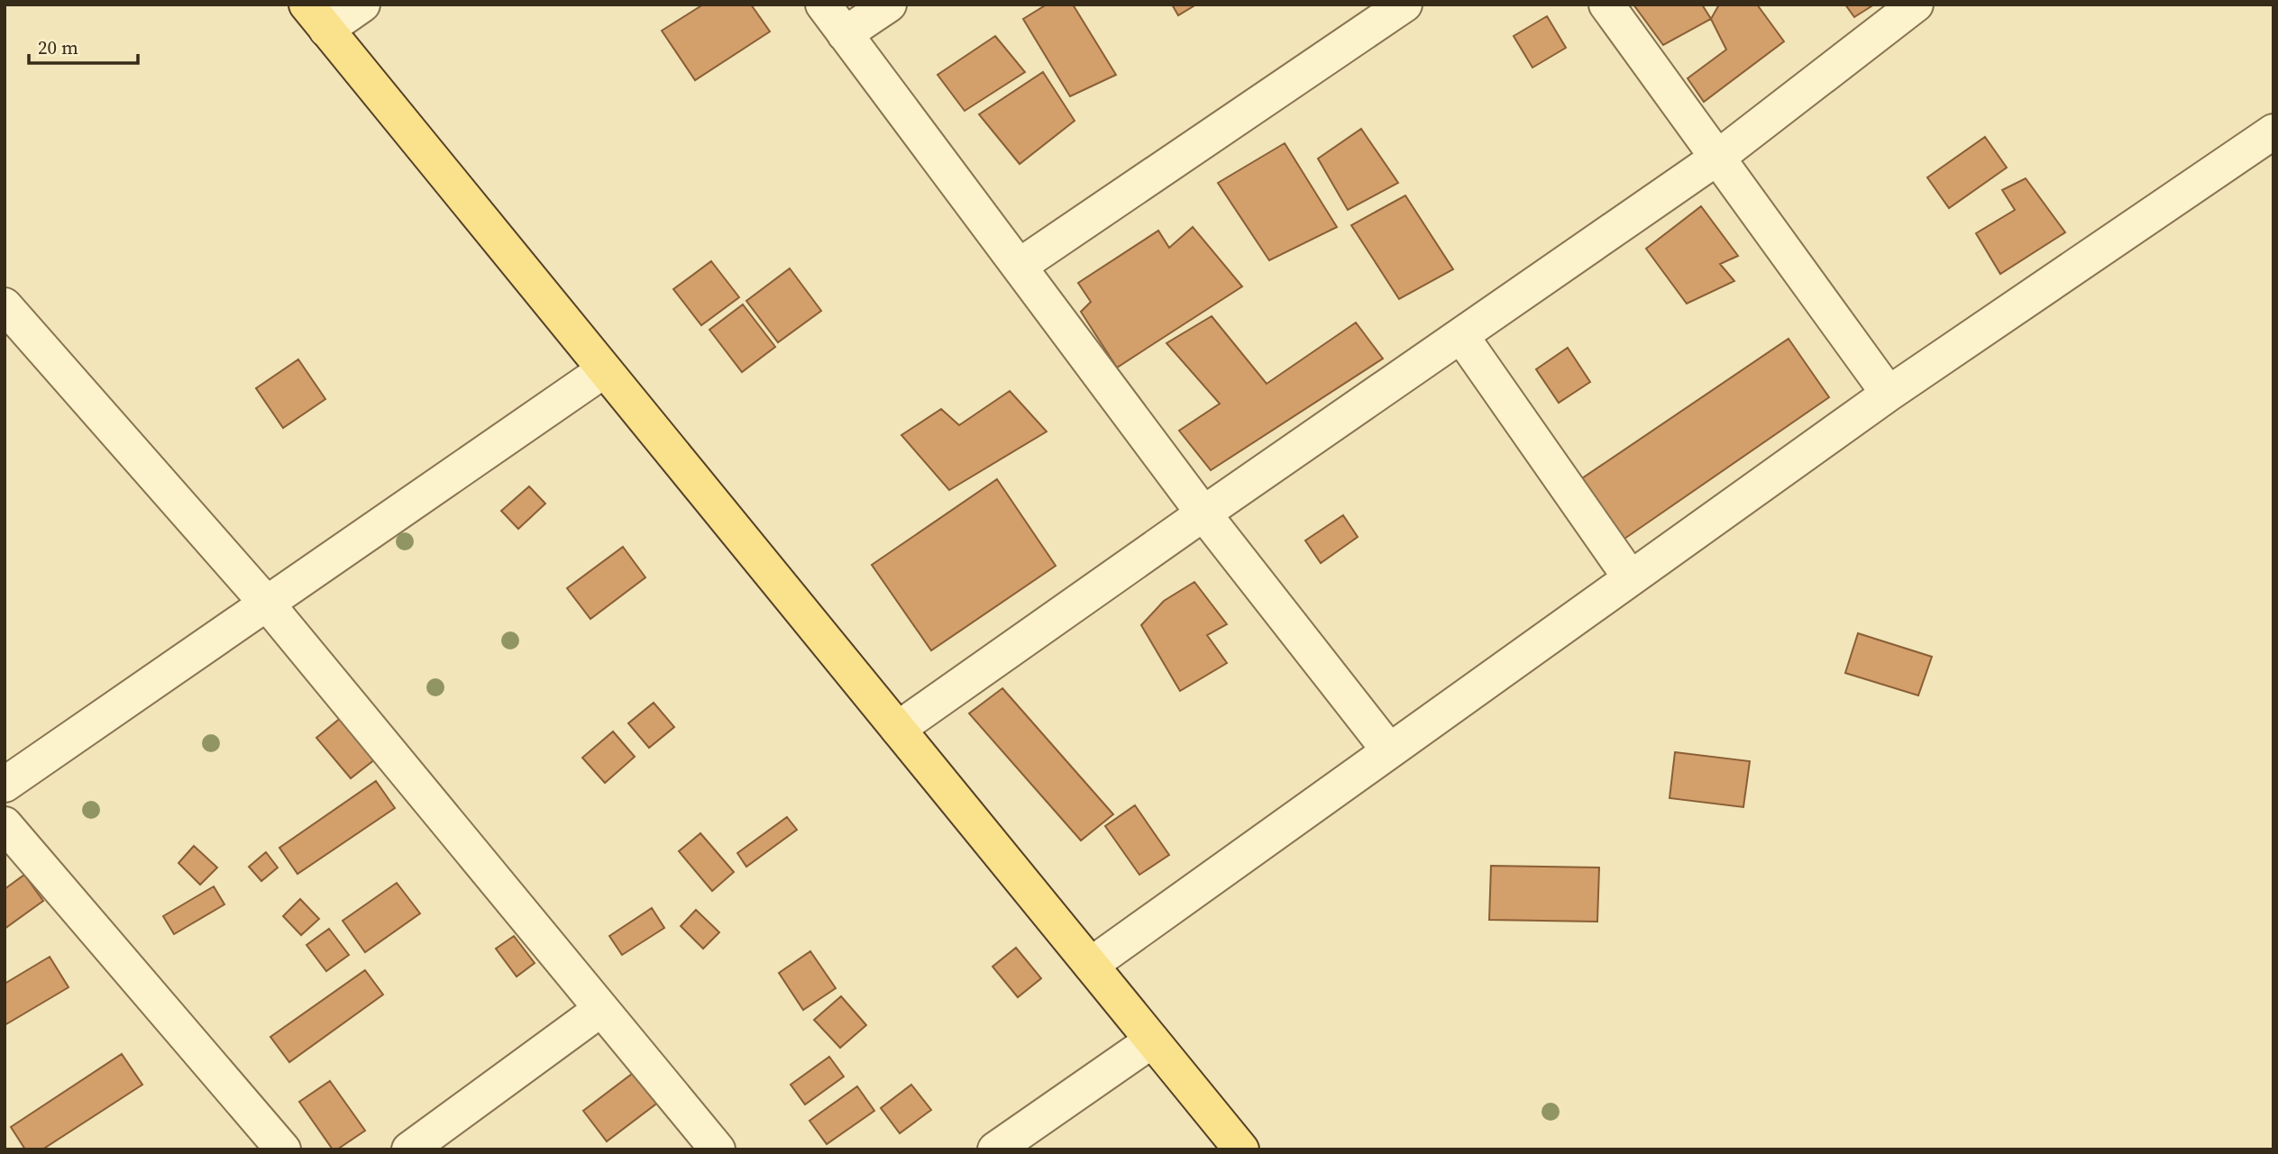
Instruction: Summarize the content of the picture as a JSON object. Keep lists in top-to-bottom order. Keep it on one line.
{"scale_bar":"20 m"}
